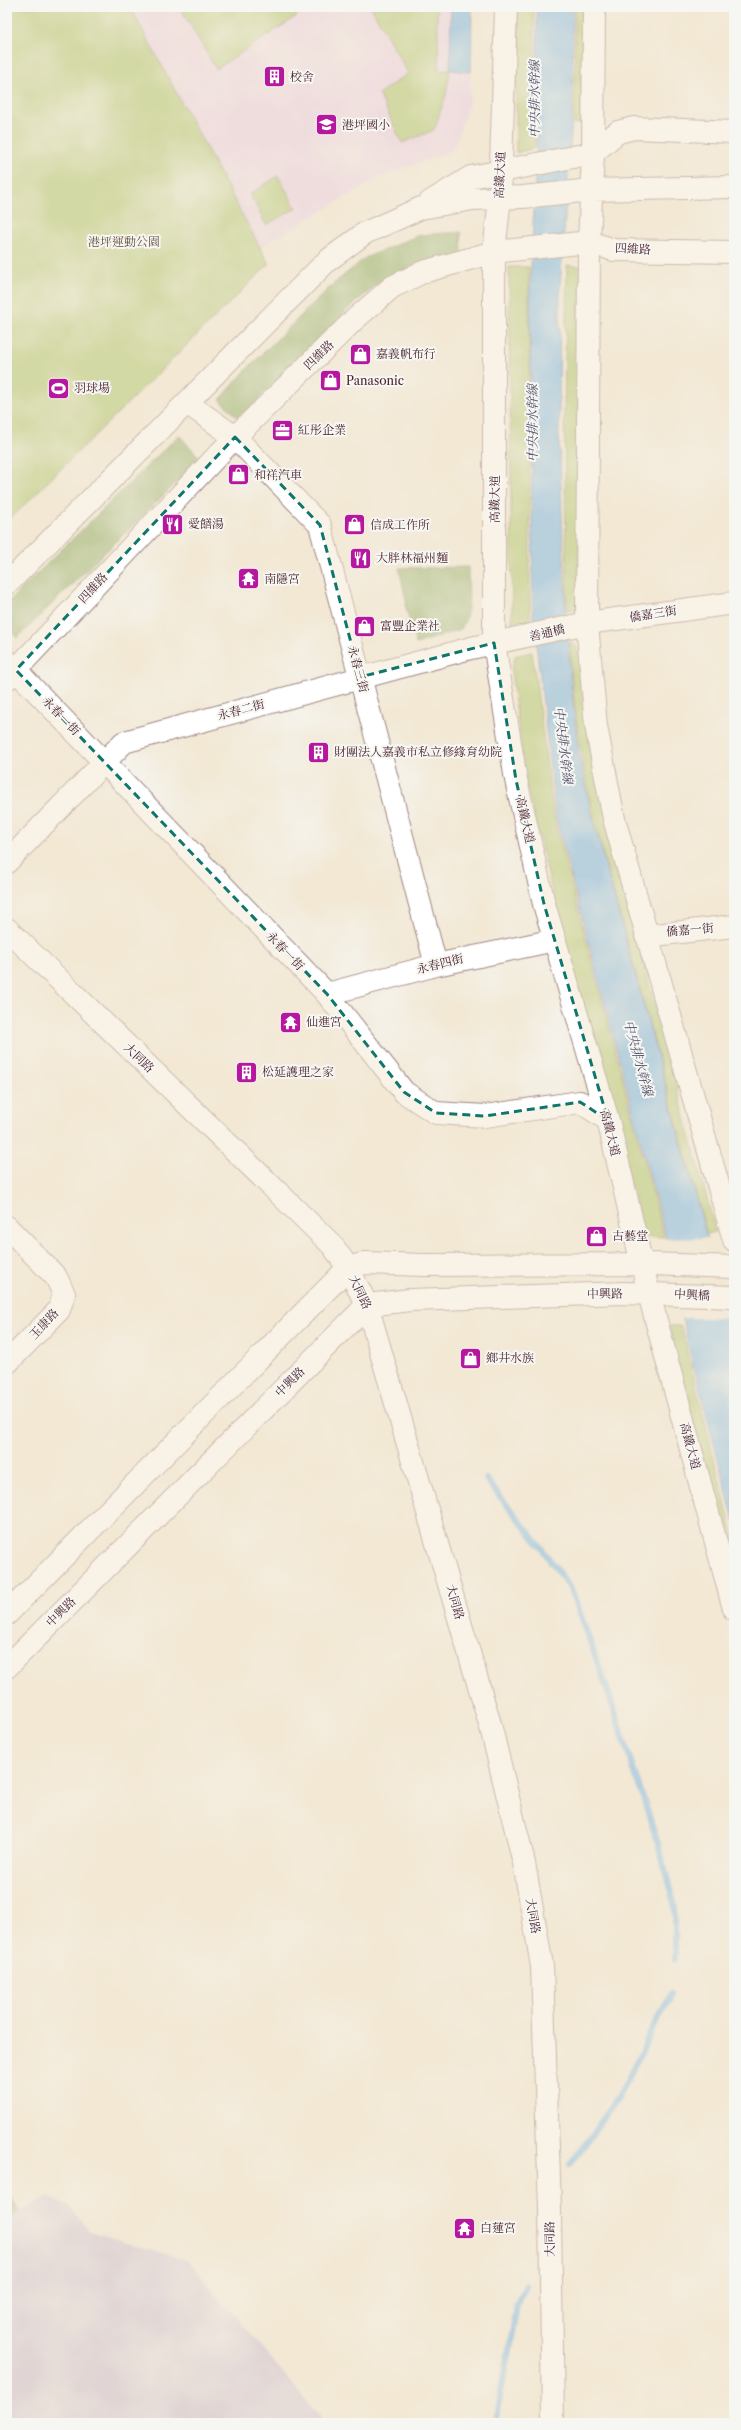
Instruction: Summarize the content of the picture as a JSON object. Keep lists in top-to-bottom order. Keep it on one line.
{"streets":{"street":["高鐵大道","四維路","僑嘉三街","善通橋","永春三街","永春二街","永春一街","僑嘉一街","永春四街","大同路","中興路","中興橋","玉康路"]},"crossings":[["高鐵大道","四維路"],["高鐵大道","永春二街"],["高鐵大道","永春一街"],["高鐵大道","永春四街"],["高鐵大道","中興路"],["高鐵大道","中興橋"],["四維路","永春三街"],["四維路","永春一街"],["僑嘉三街","善通橋"],["善通橋","永春二街"],["永春三街","永春二街"],["永春三街","永春四街"],["永春二街","永春一街"],["永春一街","永春四街"],["大同路","中興路"],["中興路","中興橋"]],"water":["中央排水幹線"],"parks":["港坪運動公園"],"places":{"building":["校舍","財團法人嘉義市私立修緣育幼院","松延護理之家"],"school or university":["港坪國小"],"shop":["嘉義帆布行","Panasonic","和祥汽車","信成工作所","富豐企業社","古藝堂","鄉井水族"],"sports":["羽球場"],"office":["紅彤企業"],"restaurant":["愛饍湯","大胖林福州麵"],"temple":["南隱宮","仙進宮","白蓮宮"]}}
